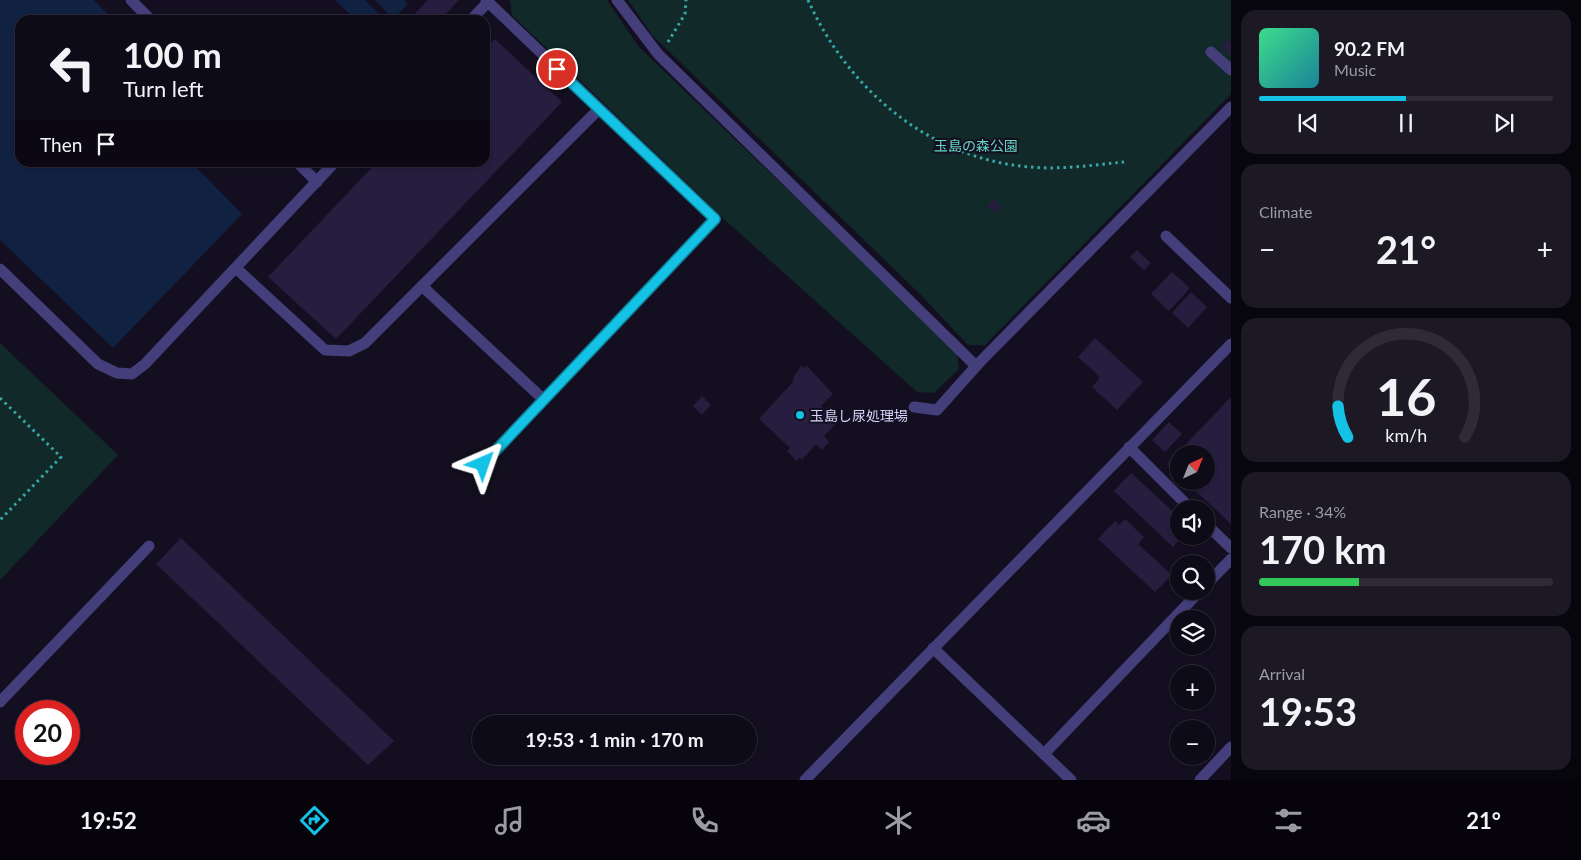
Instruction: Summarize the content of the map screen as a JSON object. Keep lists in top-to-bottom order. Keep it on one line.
{"parks":["玉島の森公園"],"places":["玉島し尿処理場"],"north":"top right","page":{"turn":["100 m","Turn left"],"song":["90.2 FM","Music"],"then":"Then","tile":["Climate",["Range · 34%","170 km"],["Arrival","19:53"]],"heat":["−","21°","+"],"map_buttons":["+","−"],"limit":"20","trip":"19:53 · 1 min · 170 m","tabs":["19:52","21°"],"gauge":["16","km/h"]}}
